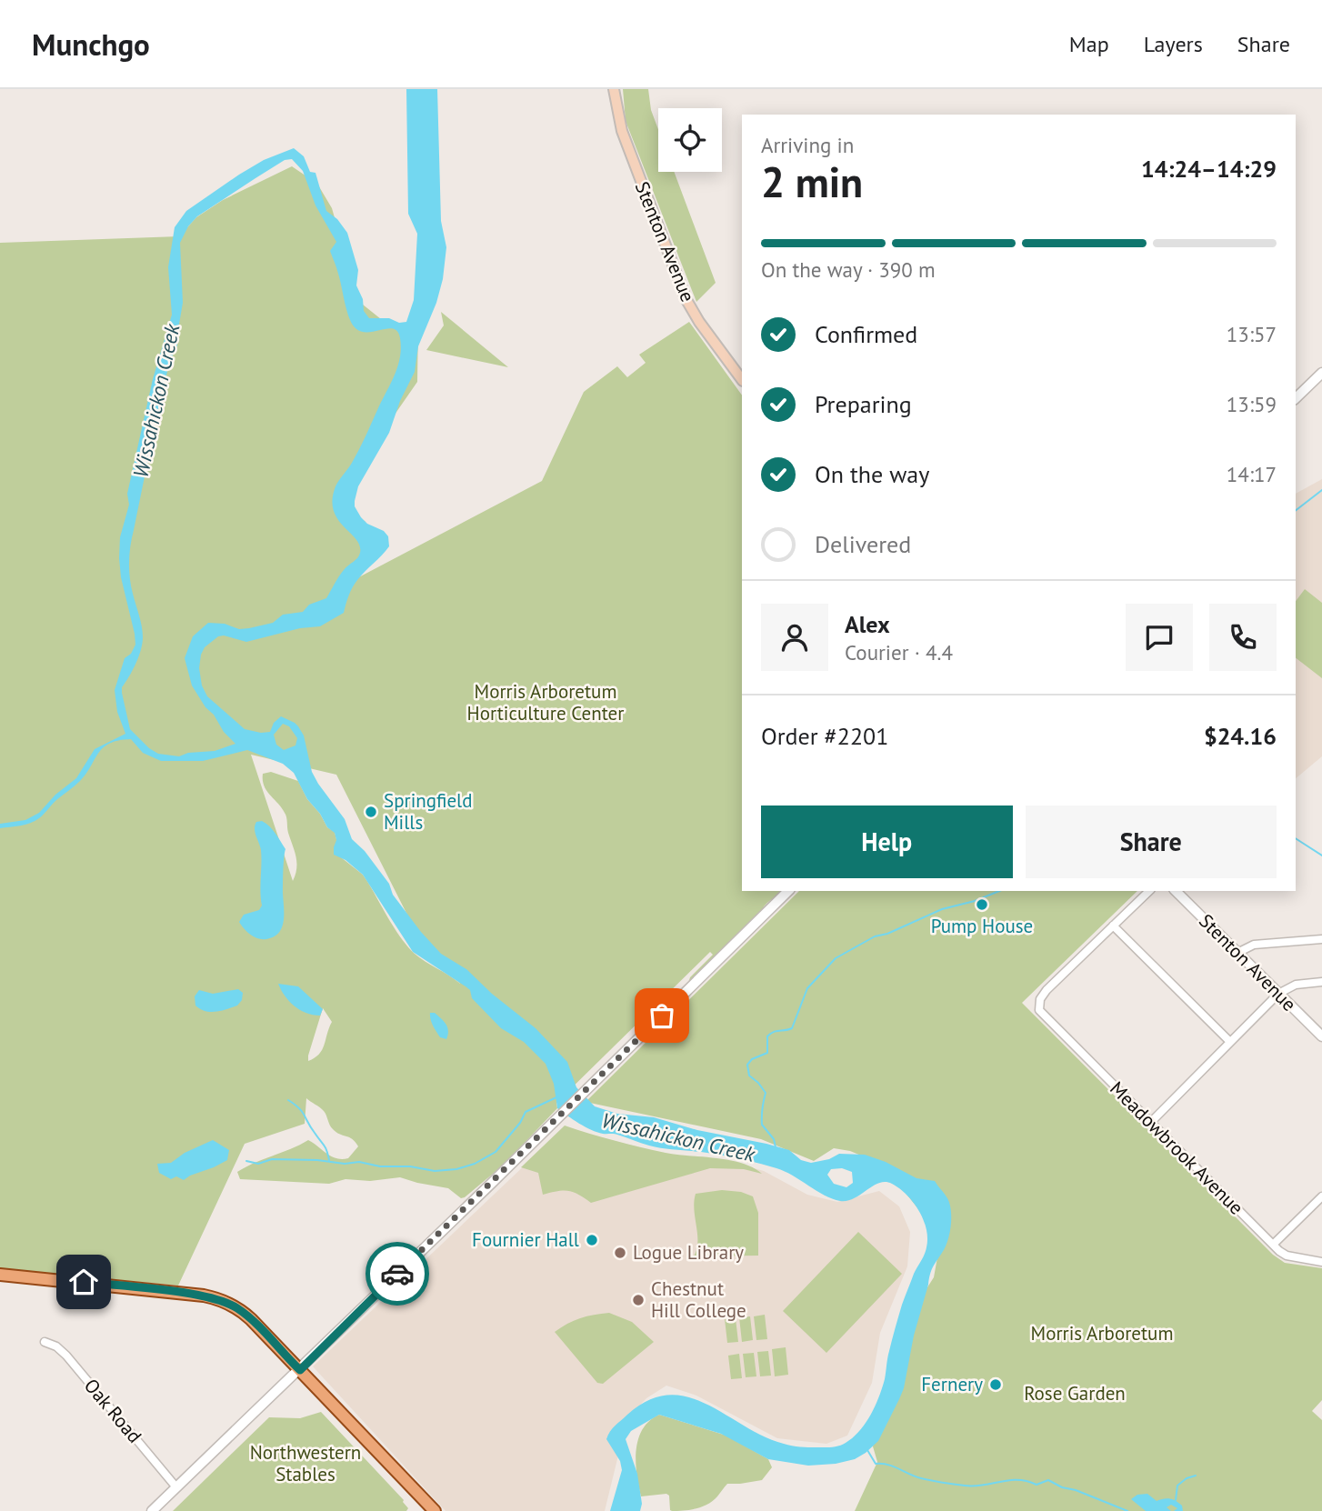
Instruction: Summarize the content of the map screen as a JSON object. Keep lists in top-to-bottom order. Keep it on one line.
{"streets":{"main road":["Stenton Avenue"],"street":["Meadowbrook Avenue","Oak Road"]},"water":["Wissahickon Creek"],"parks":["Morris Arboretum Horticulture Center","Morris Arboretum","Rose Garden","Northwestern Stables"],"places":["Springfield Mills","Pump House","Fournier Hall","Logue Library","Chestnut Hill College","Fernery"],"page":{"header":"Munchgo","nav":["Map","Layers","Share"],"heading":["2 min","Arriving in","14:24–14:29"],"panel":["Alex","Courier · 4.4","Order #2201","$24.16"],"bar":"On the way · 390 m","list":[["Confirmed","13:57"],["Preparing","13:59"],["On the way","14:17"],"Delivered"],"buttons":["Help","Share"]}}
